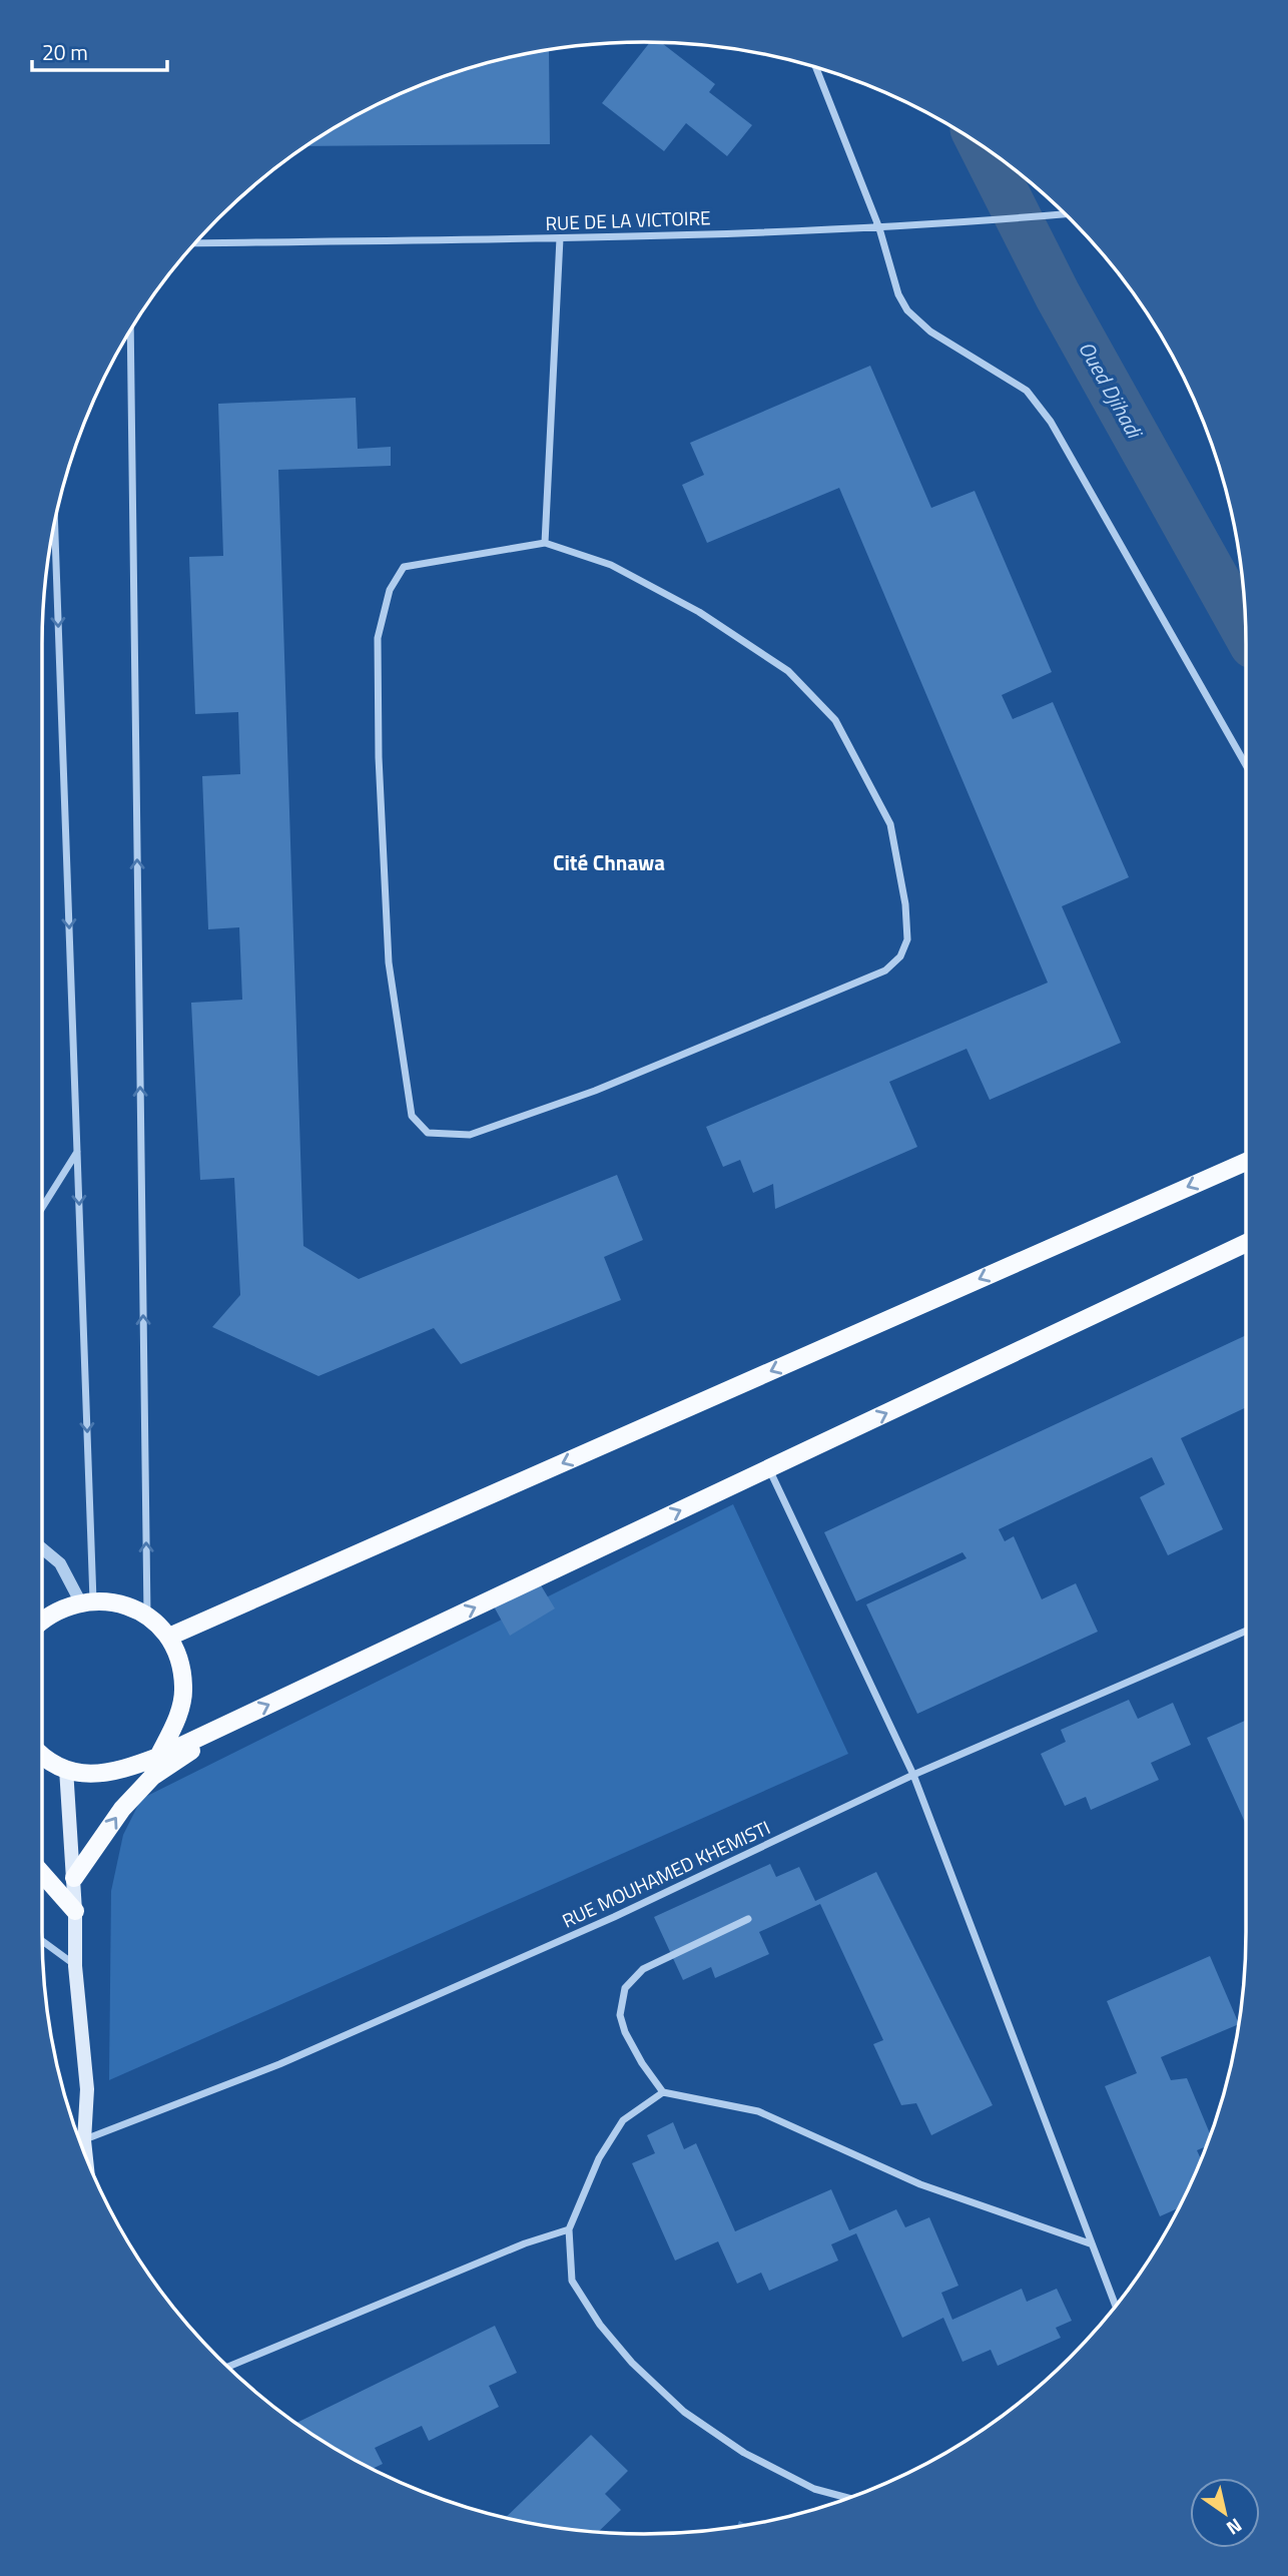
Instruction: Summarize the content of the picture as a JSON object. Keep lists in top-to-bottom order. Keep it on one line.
{"streets":{"street":["RUE DE LA VICTOIRE","RUE MOUHAMED KHEMISTI"]},"districts":["Cité Chnawa"],"water":["Oued Djihadi"],"scale_bar":"20 m","north":"bottom right"}
